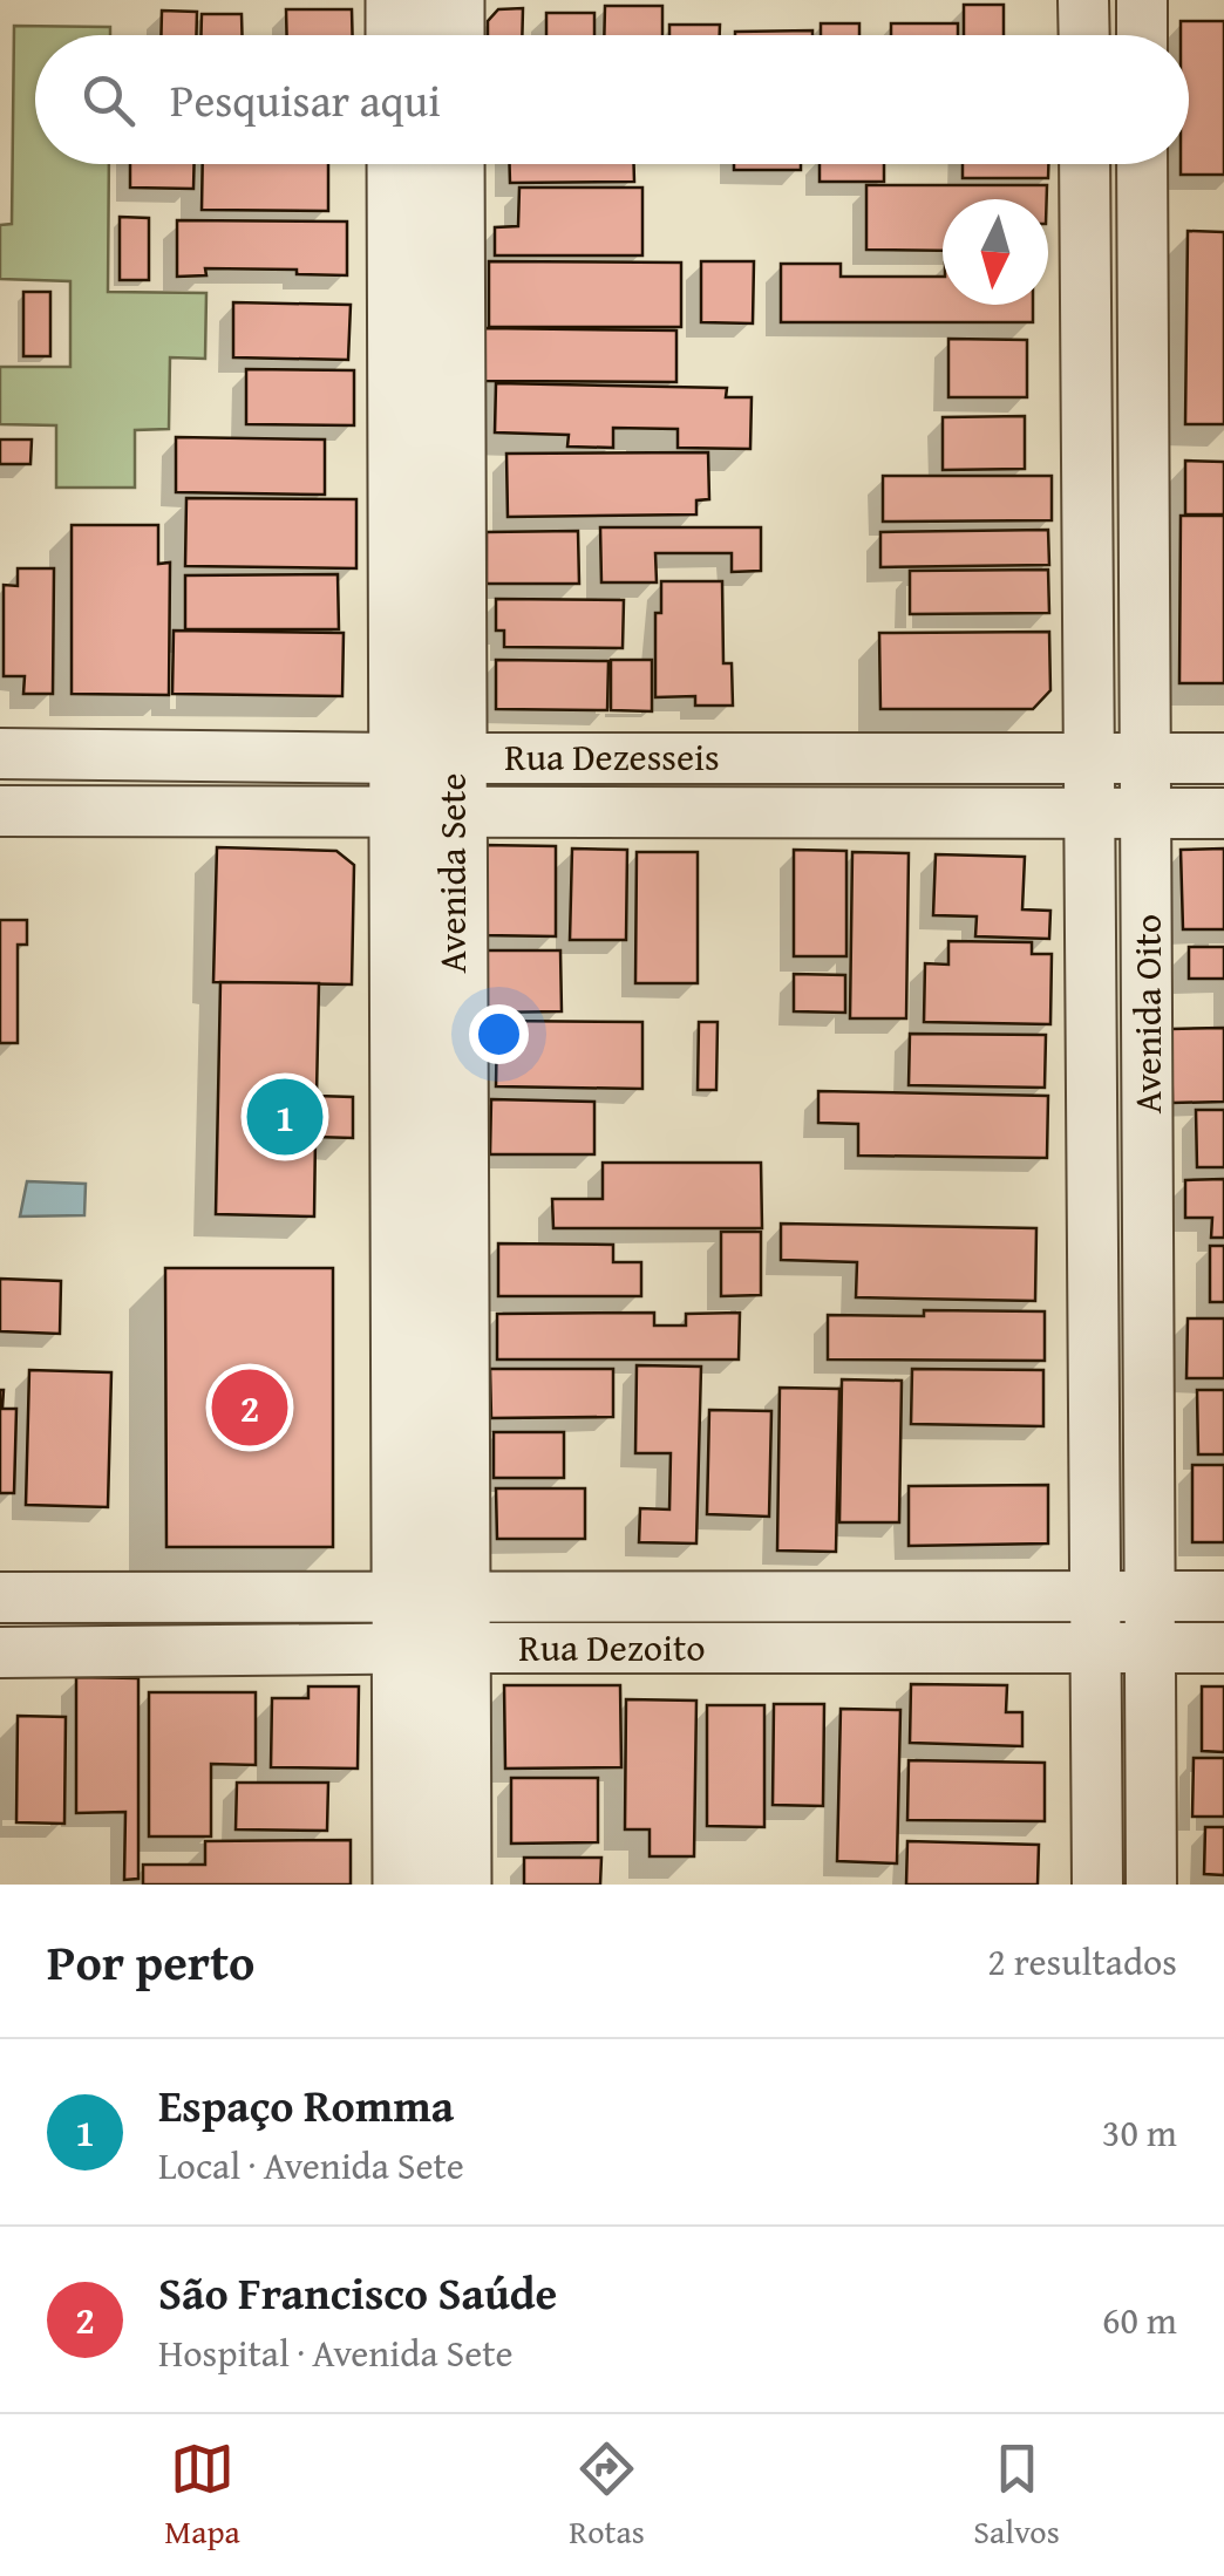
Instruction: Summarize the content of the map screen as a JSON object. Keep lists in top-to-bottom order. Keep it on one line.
{"streets":{"street":["Rua Dezesseis","Avenida Sete","Avenida Oito","Rua Dezoito"]},"crossings":[["Rua Dezesseis","Avenida Sete"],["Rua Dezesseis","Avenida Oito"],["Avenida Sete","Rua Dezoito"],["Avenida Oito","Rua Dezoito"]],"north":"bottom","page":{"search":"Pesquisar aqui","pins":["1","2"],"heading":["Por perto","2 resultados"],"list":[{"mark":"1","name":"Espaço Romma","note":"Local · Avenida Sete","value":"30 m"},{"mark":"2","name":"São Francisco Saúde","note":"Hospital · Avenida Sete","value":"60 m"}],"nav":["Mapa","Rotas","Salvos"]}}
